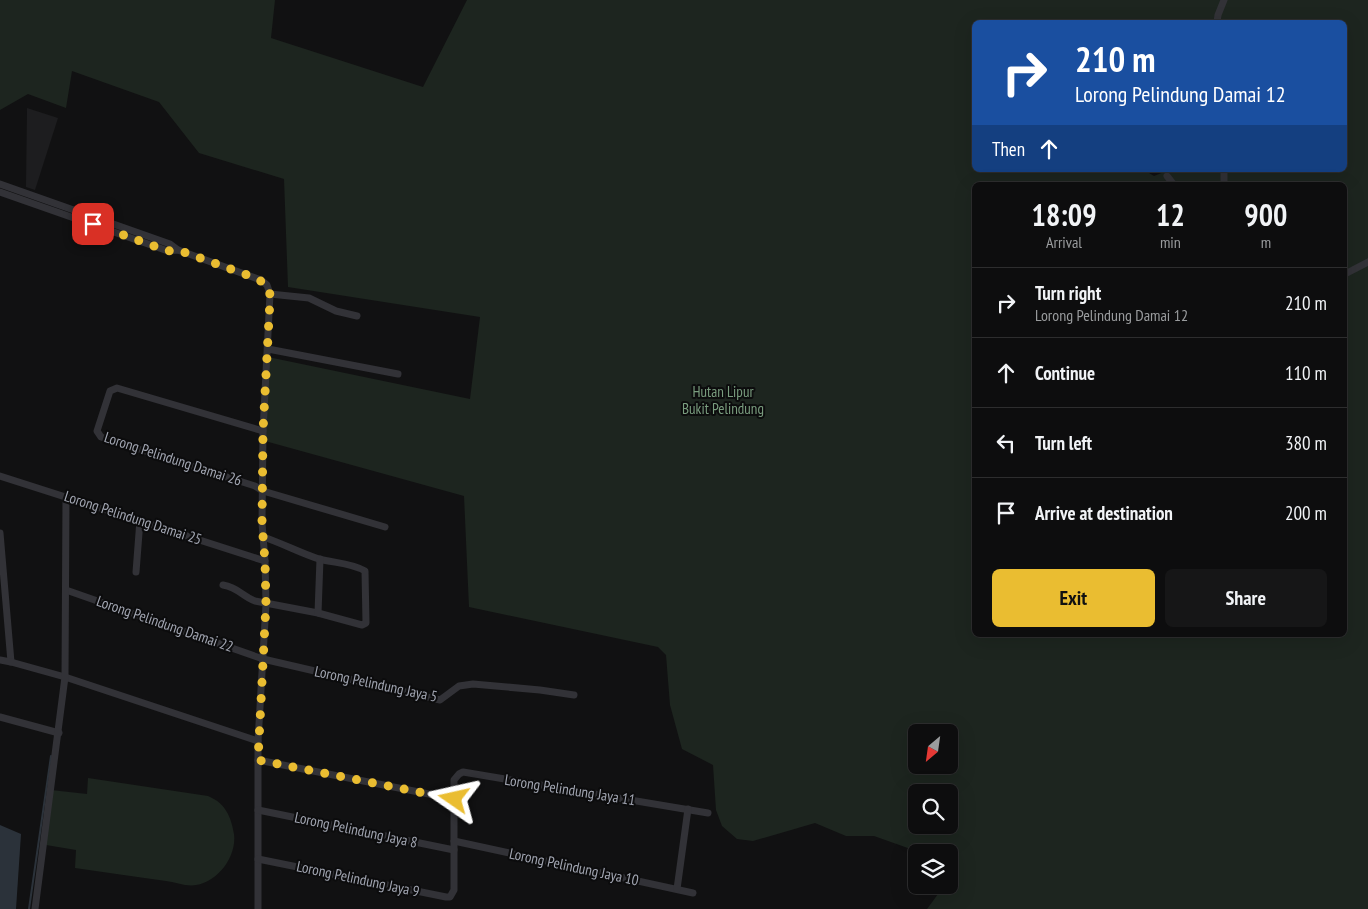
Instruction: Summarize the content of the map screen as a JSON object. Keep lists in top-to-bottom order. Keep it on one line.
{"streets":{"street":["Lorong Pelindung Damai 26","Lorong Pelindung Damai 25","Lorong Pelindung Damai 22","Lorong Pelindung Jaya 5","Lorong Pelindung Jaya 11","Lorong Pelindung Jaya 8","Lorong Pelindung Jaya 10","Lorong Pelindung Jaya 9"]},"crossings":[["Lorong Pelindung Damai 22","Lorong Pelindung Jaya 5"],["Lorong Pelindung Jaya 11","Lorong Pelindung Jaya 9"],["Lorong Pelindung Jaya 8","Lorong Pelindung Jaya 9"],["Lorong Pelindung Jaya 10","Lorong Pelindung Jaya 9"]],"parks":["Hutan Lipur Bukit Pelindung"],"north":"bottom left","page":{"turn":["210 m","Lorong Pelindung Damai 12"],"then":"Then","eta":["18:09","Arrival","12","min","900","m"],"list":[{"name":"Turn right","note":"Lorong Pelindung Damai 12","value":"210 m"},{"name":"Continue","value":"110 m"},{"name":"Turn left","value":"380 m"},{"name":"Arrive at destination","value":"200 m"}],"buttons":["Exit","Share"]}}
